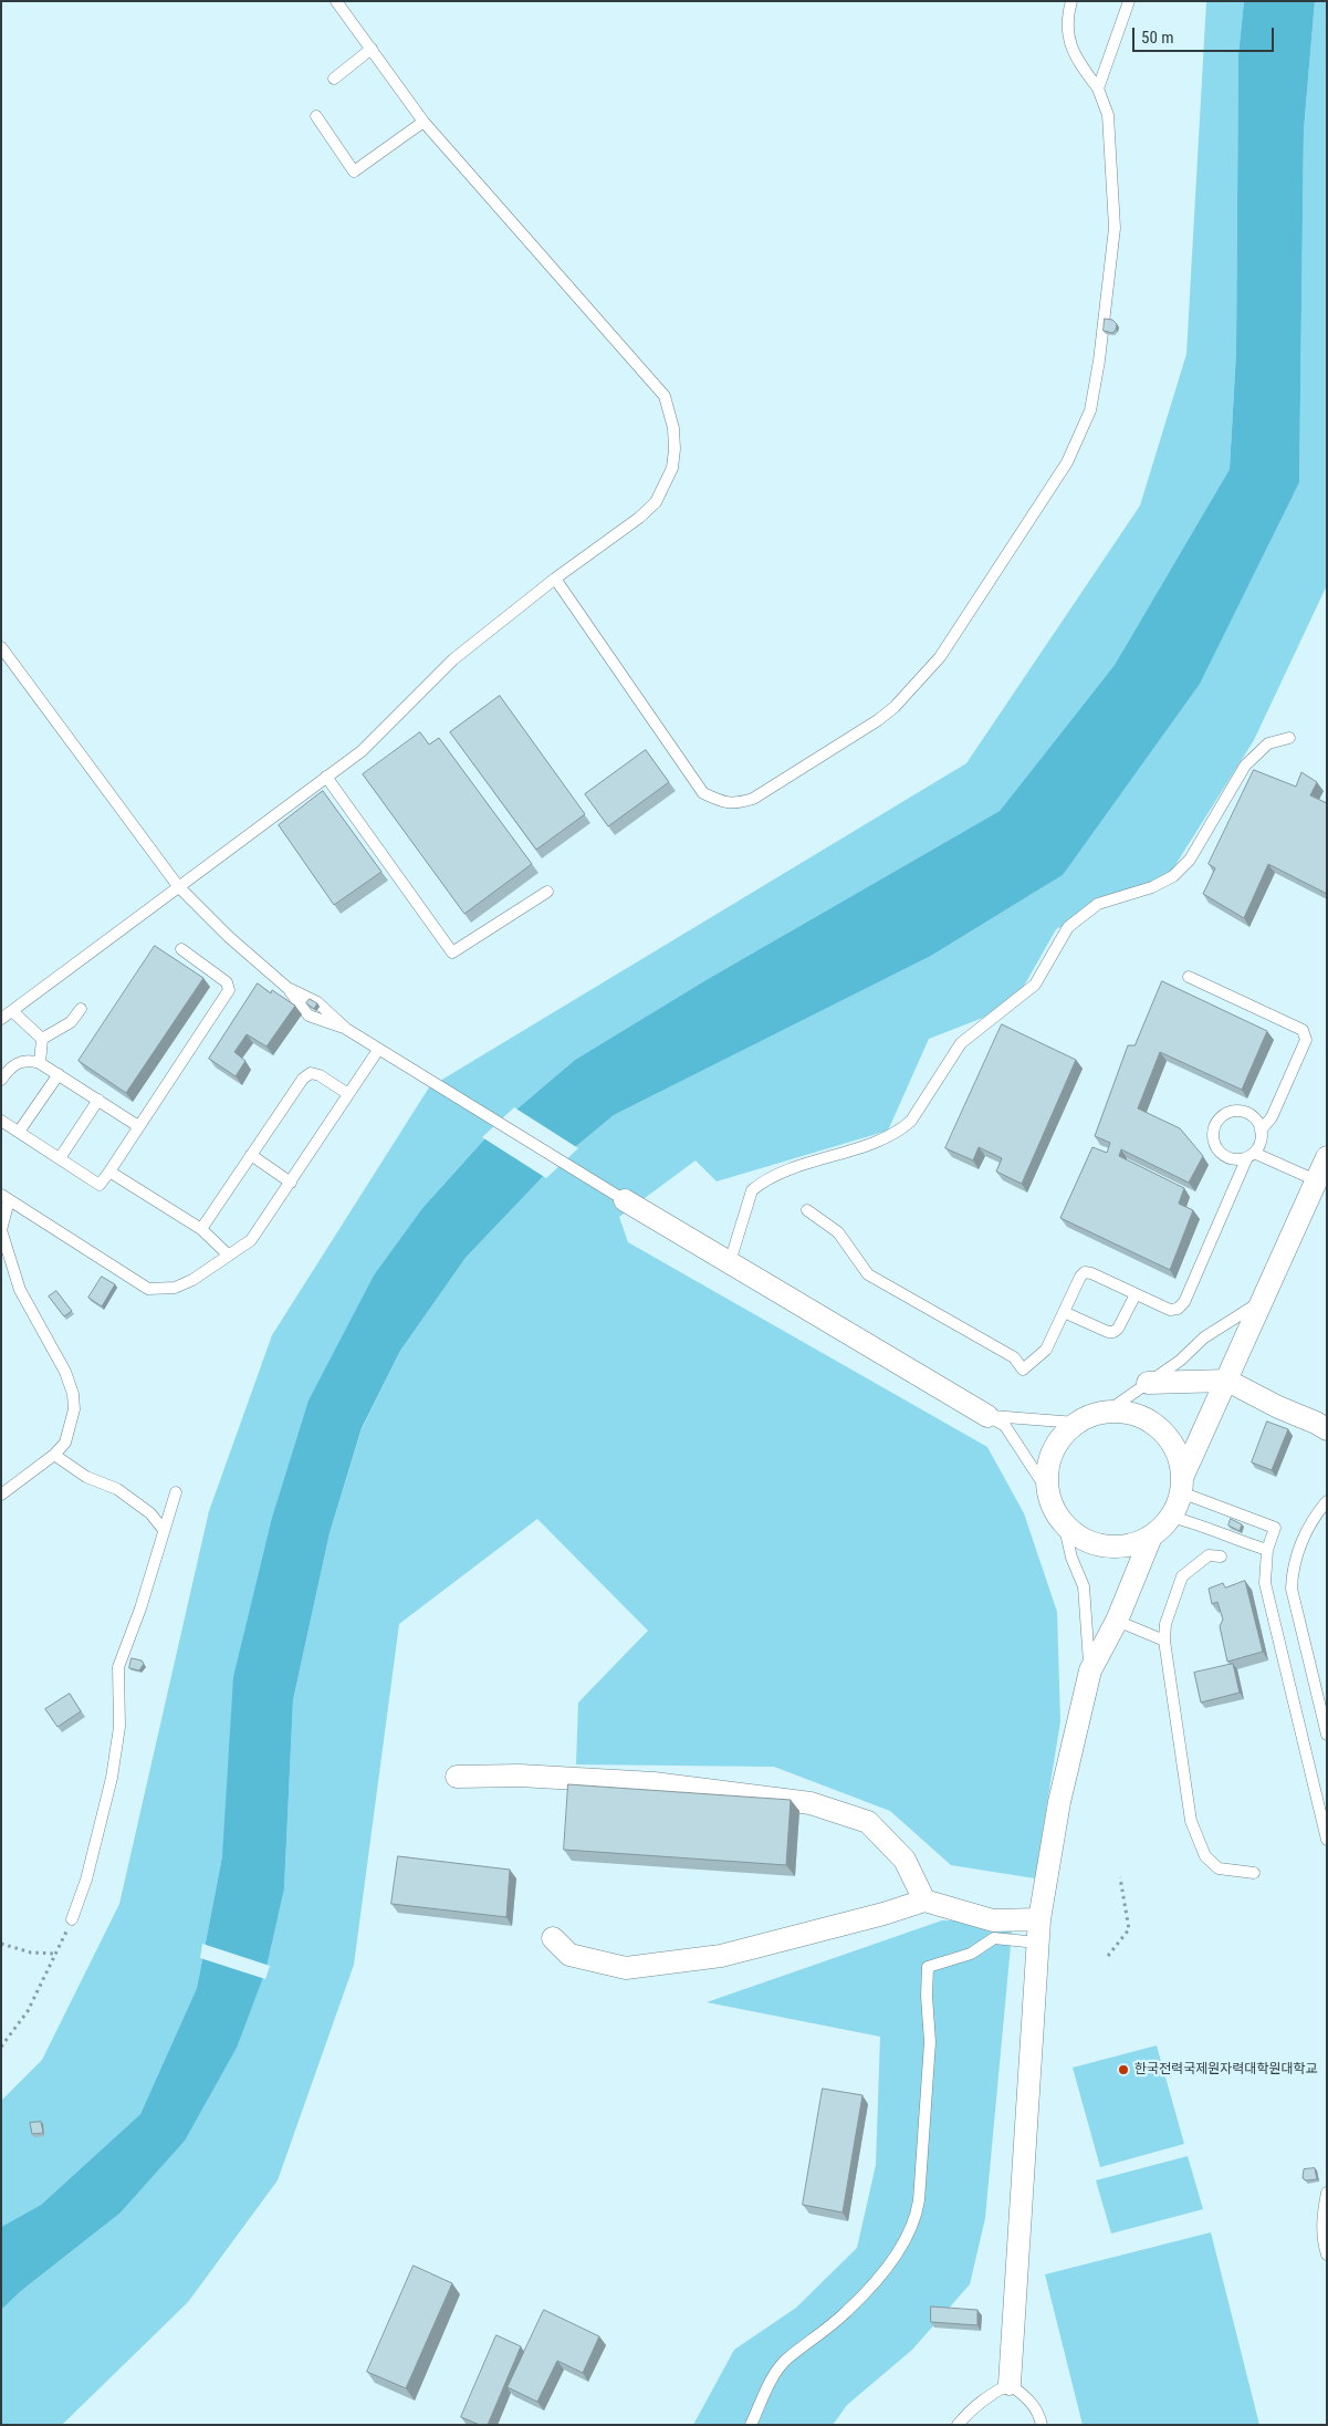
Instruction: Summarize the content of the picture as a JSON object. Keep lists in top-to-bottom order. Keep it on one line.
{"places":["한국전력국제원자력대학원대학교"],"scale_bar":"50 m"}
